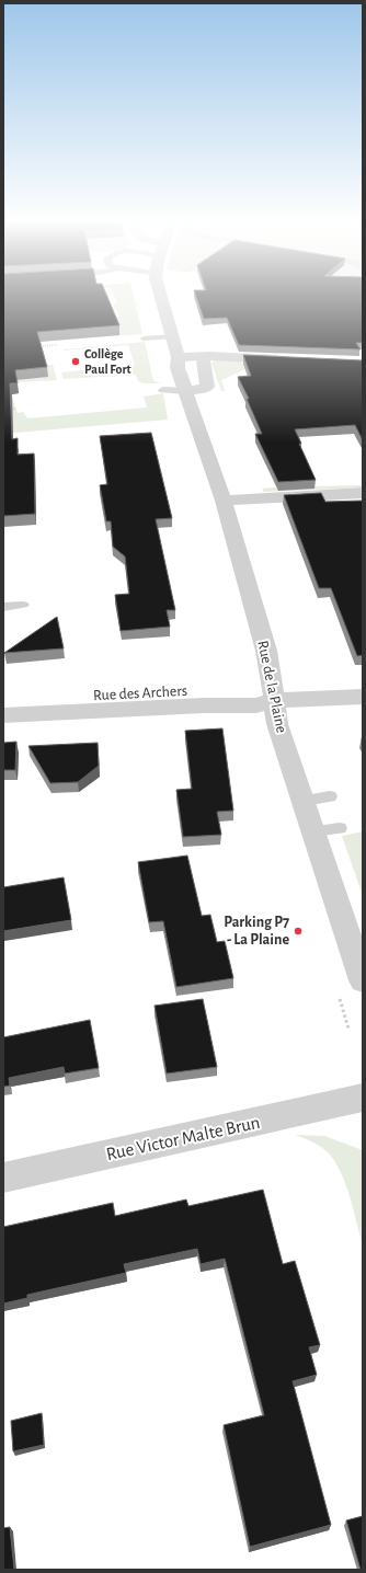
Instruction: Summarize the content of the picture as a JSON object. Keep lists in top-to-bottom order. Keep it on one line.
{"streets":{"street":["Rue de la Plaine","Rue des Archers","Rue Victor Malte Brun"]},"crossings":[["Rue de la Plaine","Rue des Archers"]],"places":["Collège Paul Fort","Parking P7 - La Plaine"]}
